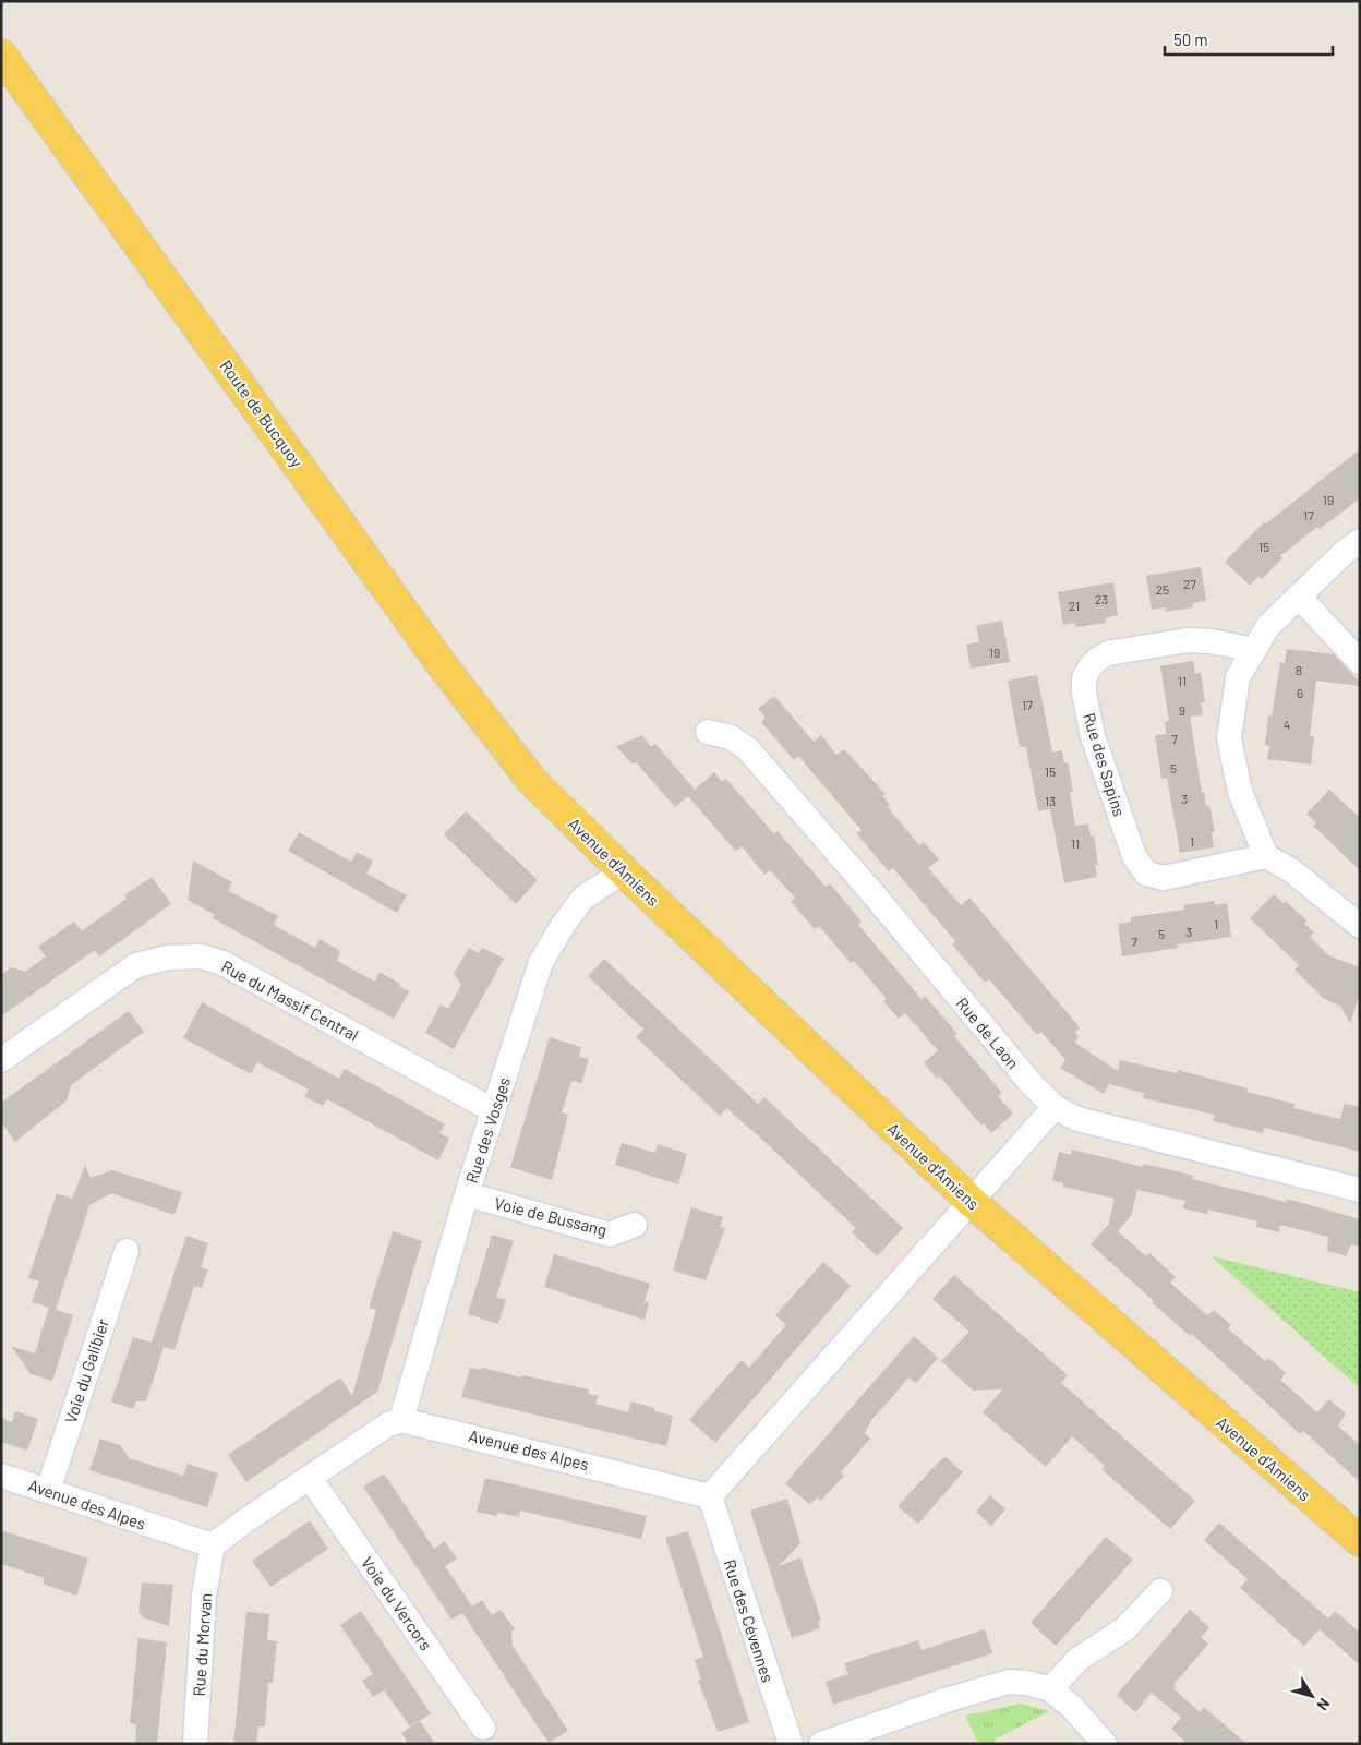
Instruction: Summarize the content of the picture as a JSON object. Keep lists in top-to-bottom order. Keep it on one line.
{"streets":{"main road":["Route de Bucquoy","Avenue d'Amiens"],"street":["Rue des Sapins","Rue du Massif Central","Rue de Laon","Rue des Vosges","Voie de Bussang","Voie du Galibier","Avenue des Alpes","Voie du Vercors","Rue des Cévennes","Rue du Morvan"]},"crossings":[["Route de Bucquoy","Avenue d'Amiens"],["Avenue d'Amiens","Rue des Vosges"],["Rue du Massif Central","Rue des Vosges"],["Rue des Vosges","Voie de Bussang"],["Rue des Vosges","Avenue des Alpes"],["Voie du Galibier","Avenue des Alpes"],["Avenue des Alpes","Rue des Cévennes"],["Avenue des Alpes","Rue du Morvan"]],"house_numbers":["19","17","15","27","25","23","21","19","8","11","6","17","9","4","7","5","15","3","13","1","11","1","3","5","7"],"scale_bar":"50 m","north":"bottom right"}
